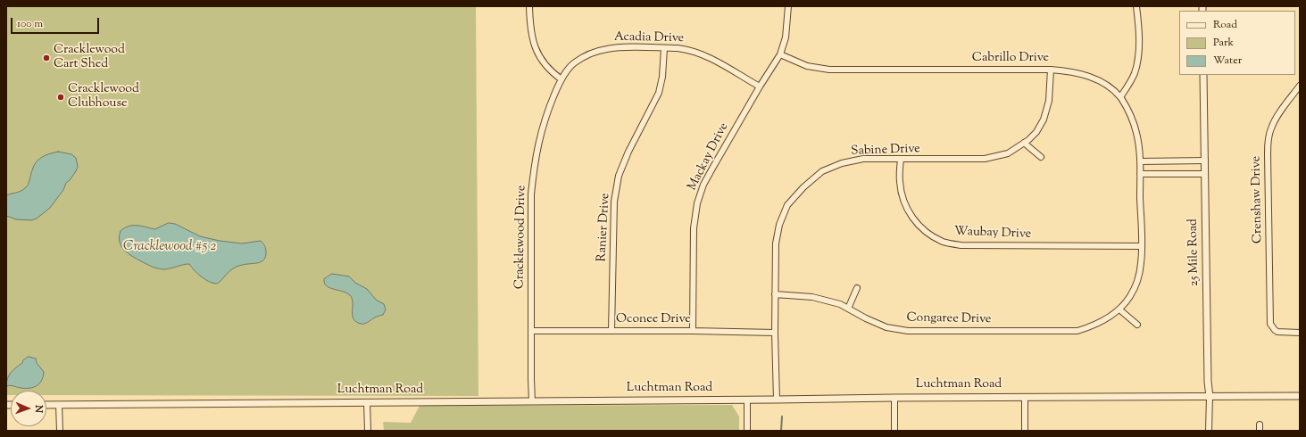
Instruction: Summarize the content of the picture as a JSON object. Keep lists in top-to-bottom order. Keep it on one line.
{"streets":{"street":["Acadia Drive","Cabrillo Drive","Sabine Drive","Mackay Drive","Crenshaw Drive","Ranier Drive","Waubay Drive","Cracklewood Drive","25 Mile Road","Congaree Drive","Oconee Drive","Luchtman Road"]},"crossings":[["Acadia Drive","Mackay Drive"],["Acadia Drive","Ranier Drive"],["Acadia Drive","Cracklewood Drive"],["Cabrillo Drive","Sabine Drive"],["Cabrillo Drive","Mackay Drive"],["Cabrillo Drive","Waubay Drive"],["Cabrillo Drive","Congaree Drive"],["Sabine Drive","Waubay Drive"],["Sabine Drive","Congaree Drive"],["Sabine Drive","Oconee Drive"],["Sabine Drive","Luchtman Road"],["Mackay Drive","Oconee Drive"],["Ranier Drive","Oconee Drive"],["Cracklewood Drive","Oconee Drive"],["Cracklewood Drive","Luchtman Road"],["25 Mile Road","Luchtman Road"]],"water":["Cracklewood #5 2"],"places":["Cracklewood Cart Shed","Cracklewood Clubhouse"],"legend":["Road","Park","Water"],"scale_bar":"100 m","north":"right"}
